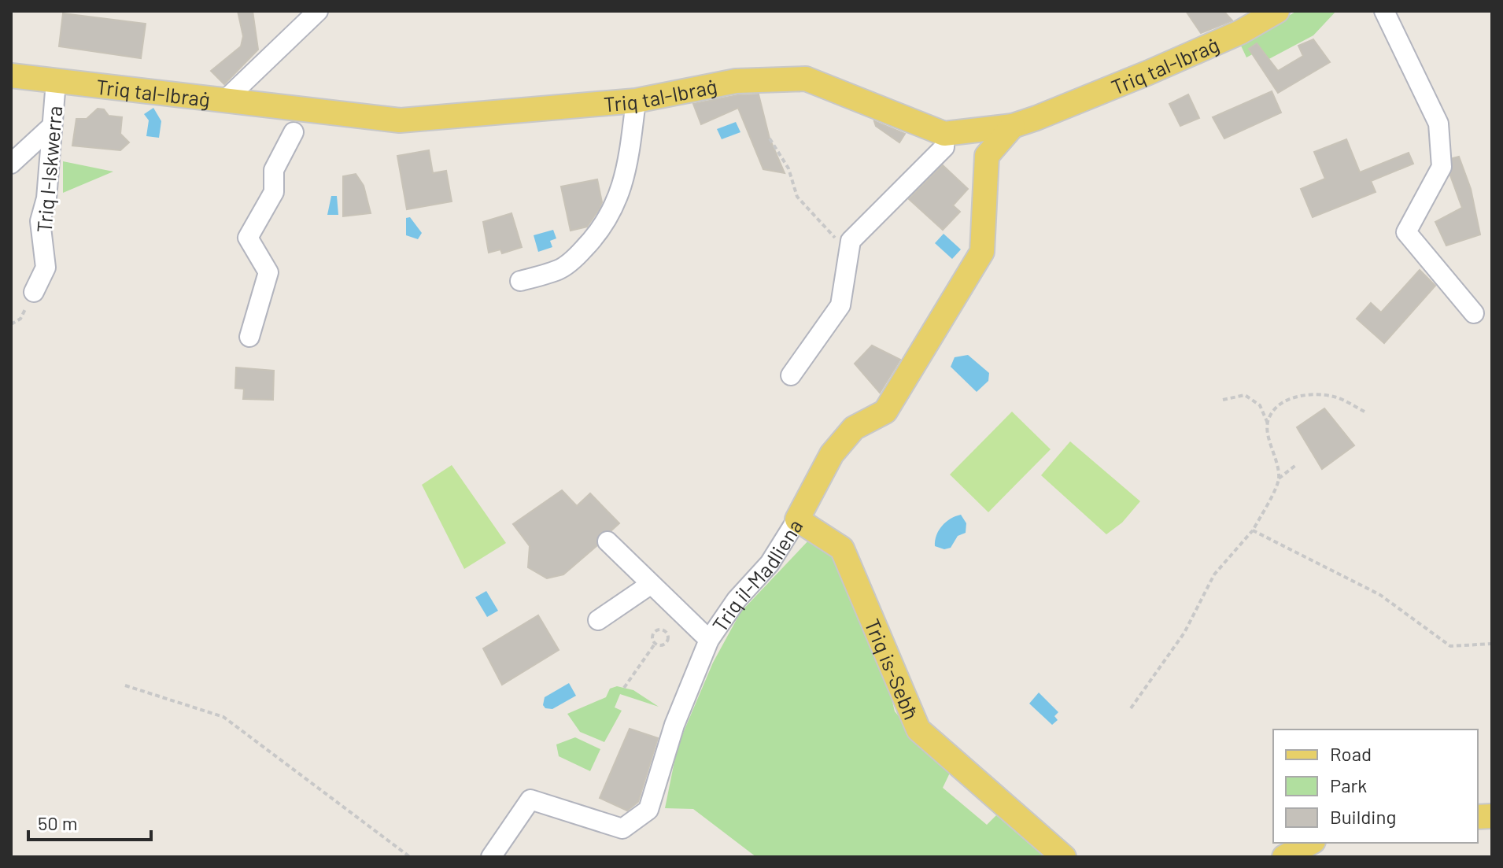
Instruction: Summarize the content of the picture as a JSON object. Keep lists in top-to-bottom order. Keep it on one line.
{"streets":{"main road":["Triq tal-Ibraġ","Triq il-Madliena","Triq is-Sebħ"],"street":["Triq l-Iskwerra"]},"crossings":[["Triq tal-Ibraġ","Triq l-Iskwerra"],["Triq il-Madliena","Triq is-Sebħ"]],"legend":["Road","Park","Building"],"scale_bar":"50 m"}
